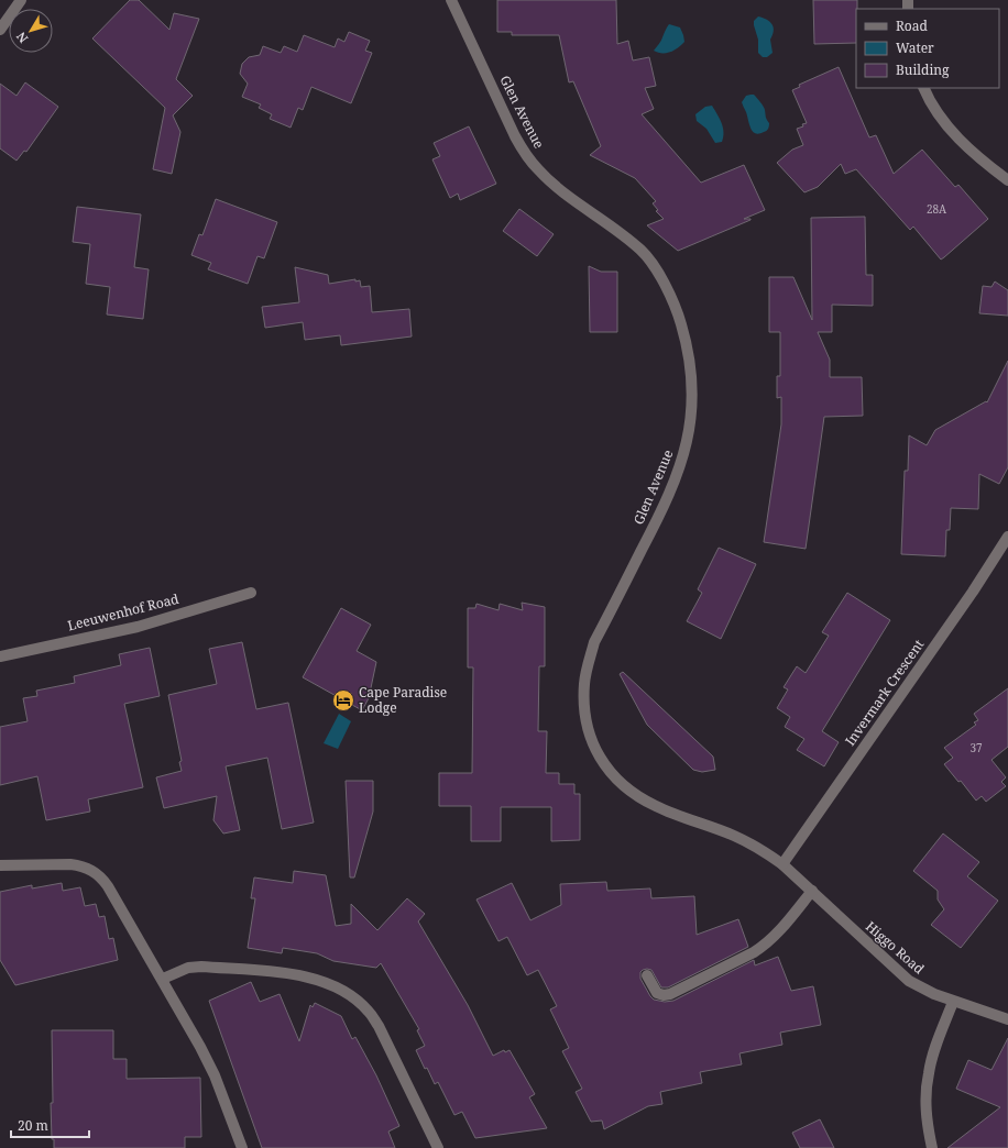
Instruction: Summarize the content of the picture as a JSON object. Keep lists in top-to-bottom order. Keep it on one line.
{"streets":{"street":["Glen Avenue","Leeuwenhof Road","Invermark Crescent","Higgo Road"]},"crossings":[["Glen Avenue","Invermark Crescent"],["Glen Avenue","Higgo Road"],["Invermark Crescent","Higgo Road"]],"places":{"hotel":["Cape Paradise Lodge"]},"house_numbers":["28A","37"],"legend":["Road","Water","Building"],"scale_bar":"20 m","north":"bottom left"}
